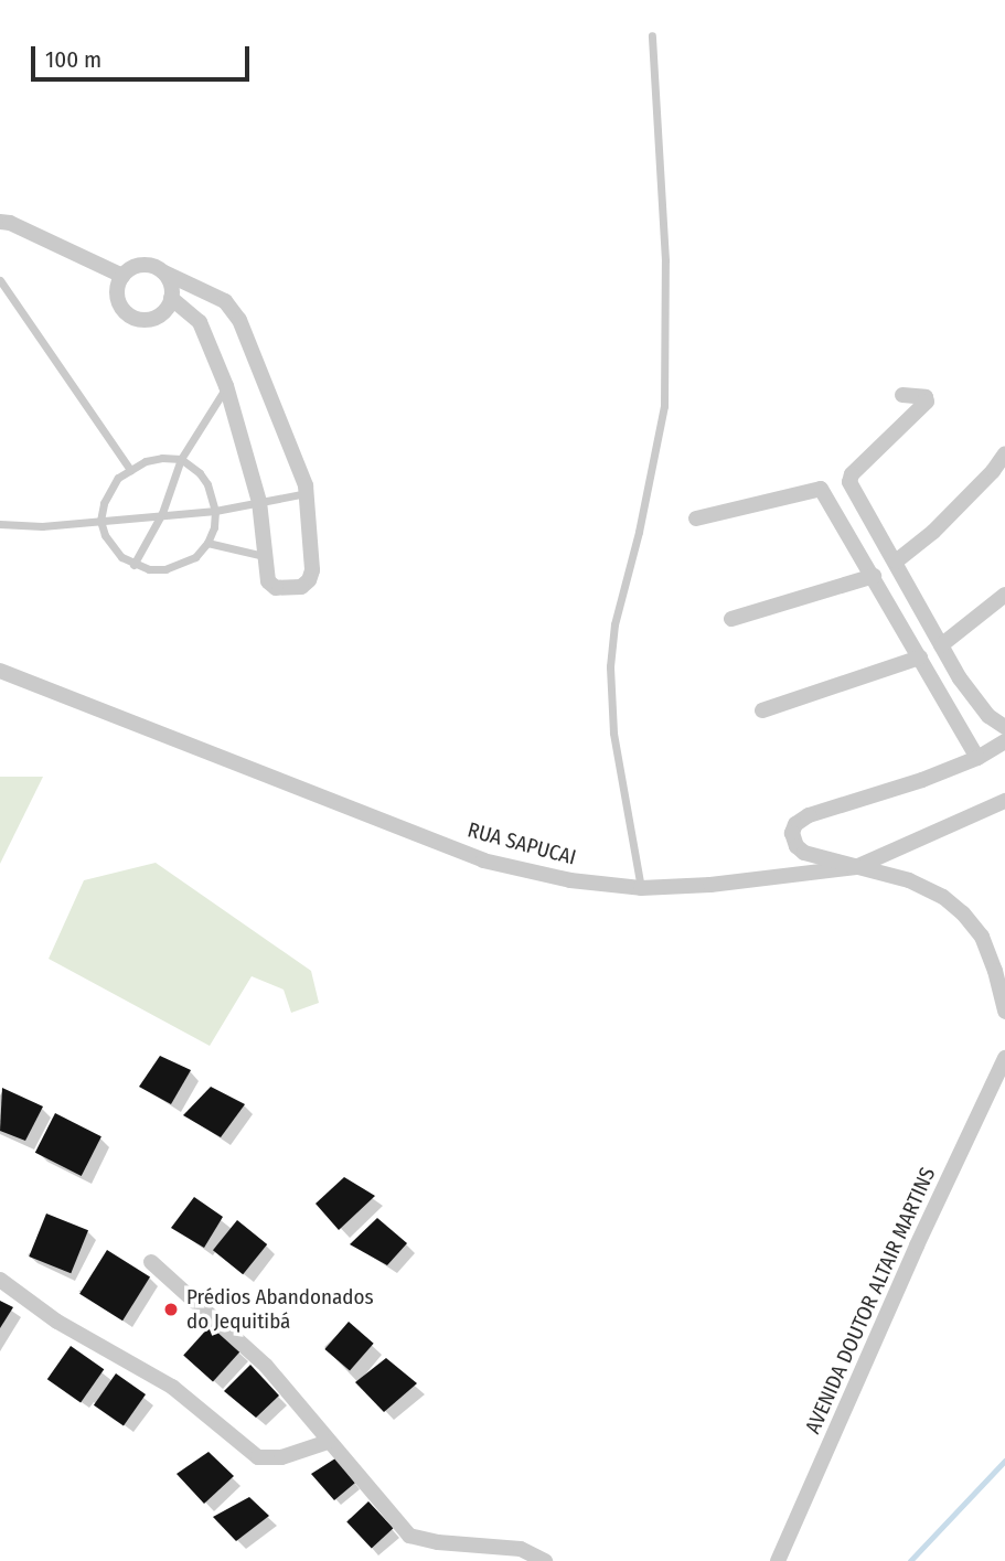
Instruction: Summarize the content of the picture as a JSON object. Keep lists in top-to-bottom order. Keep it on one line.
{"streets":{"street":["RUA SAPUCAI","AVENIDA DOUTOR ALTAIR MARTINS"]},"places":["Prédios Abandonados do Jequitibá"],"scale_bar":"100 m"}
